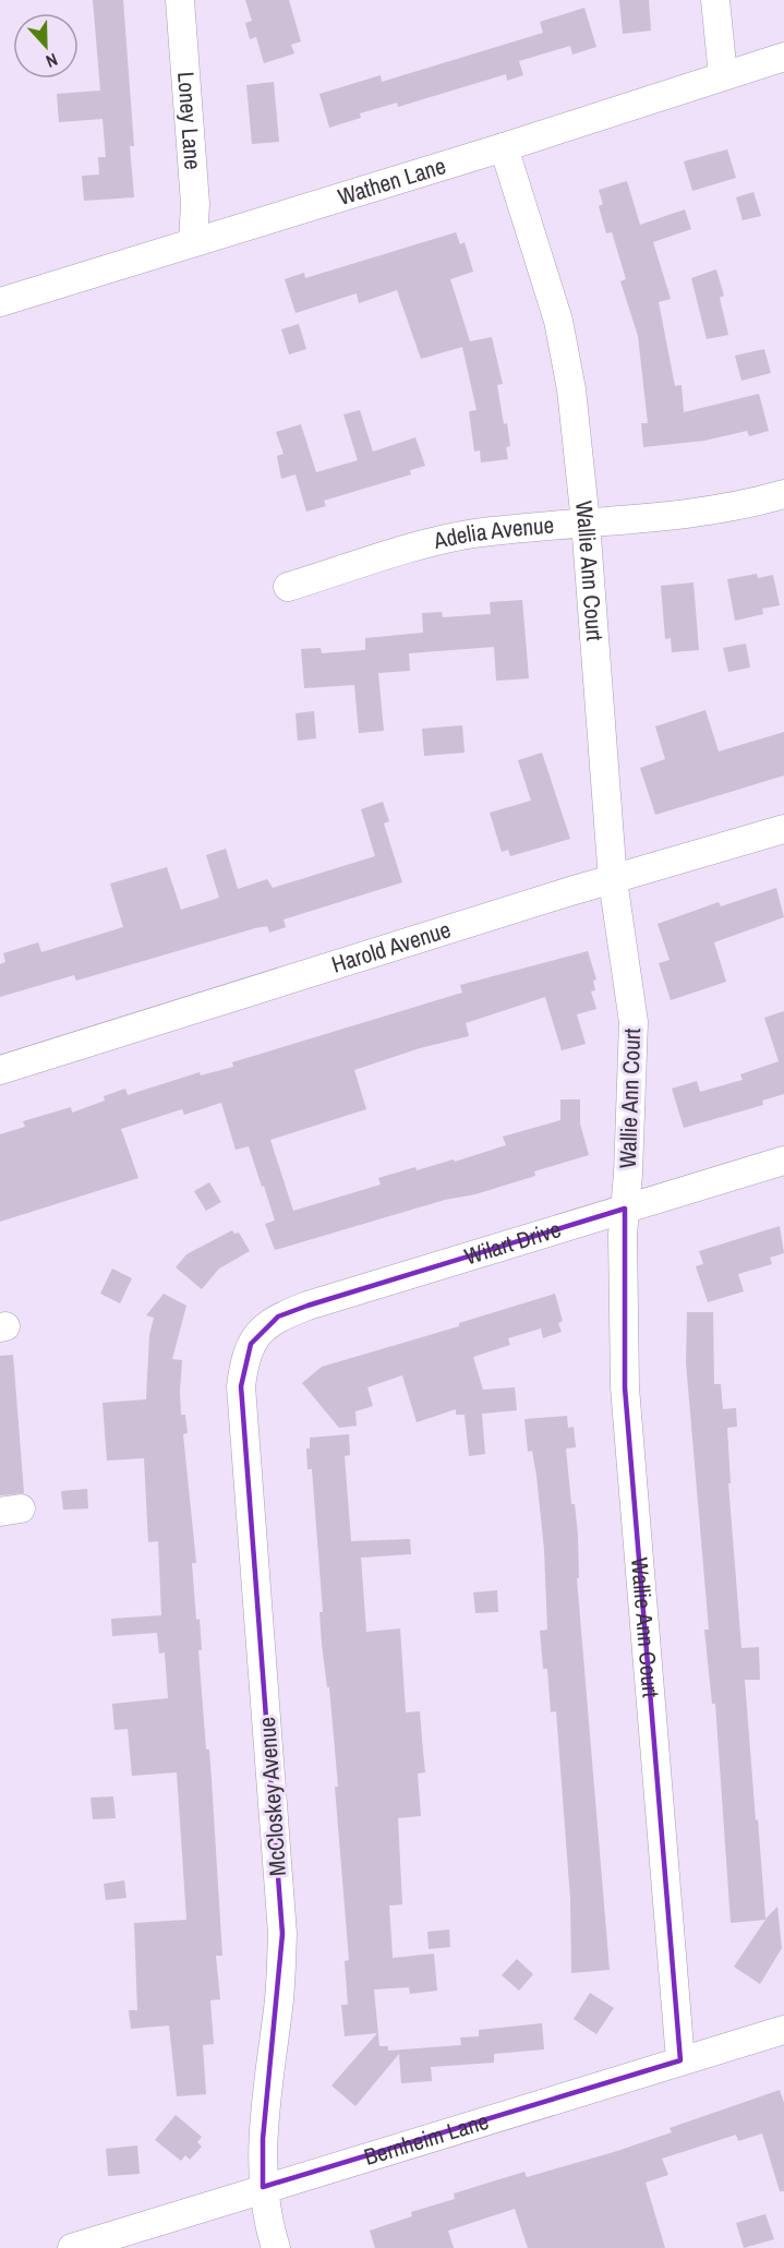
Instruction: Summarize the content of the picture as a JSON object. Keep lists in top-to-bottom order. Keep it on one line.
{"streets":{"street":["Loney Lane","Wathen Lane","Adelia Avenue","Wallie Ann Court","Harold Avenue","Wilart Drive","McCloskey Avenue","Bernheim Lane"]},"crossings":[["Loney Lane","Wathen Lane"],["Wathen Lane","Wallie Ann Court"],["Adelia Avenue","Wallie Ann Court"],["Wallie Ann Court","Harold Avenue"],["Wallie Ann Court","Wilart Drive"],["Wallie Ann Court","Bernheim Lane"],["Wilart Drive","McCloskey Avenue"],["McCloskey Avenue","Bernheim Lane"]],"north":"bottom"}
